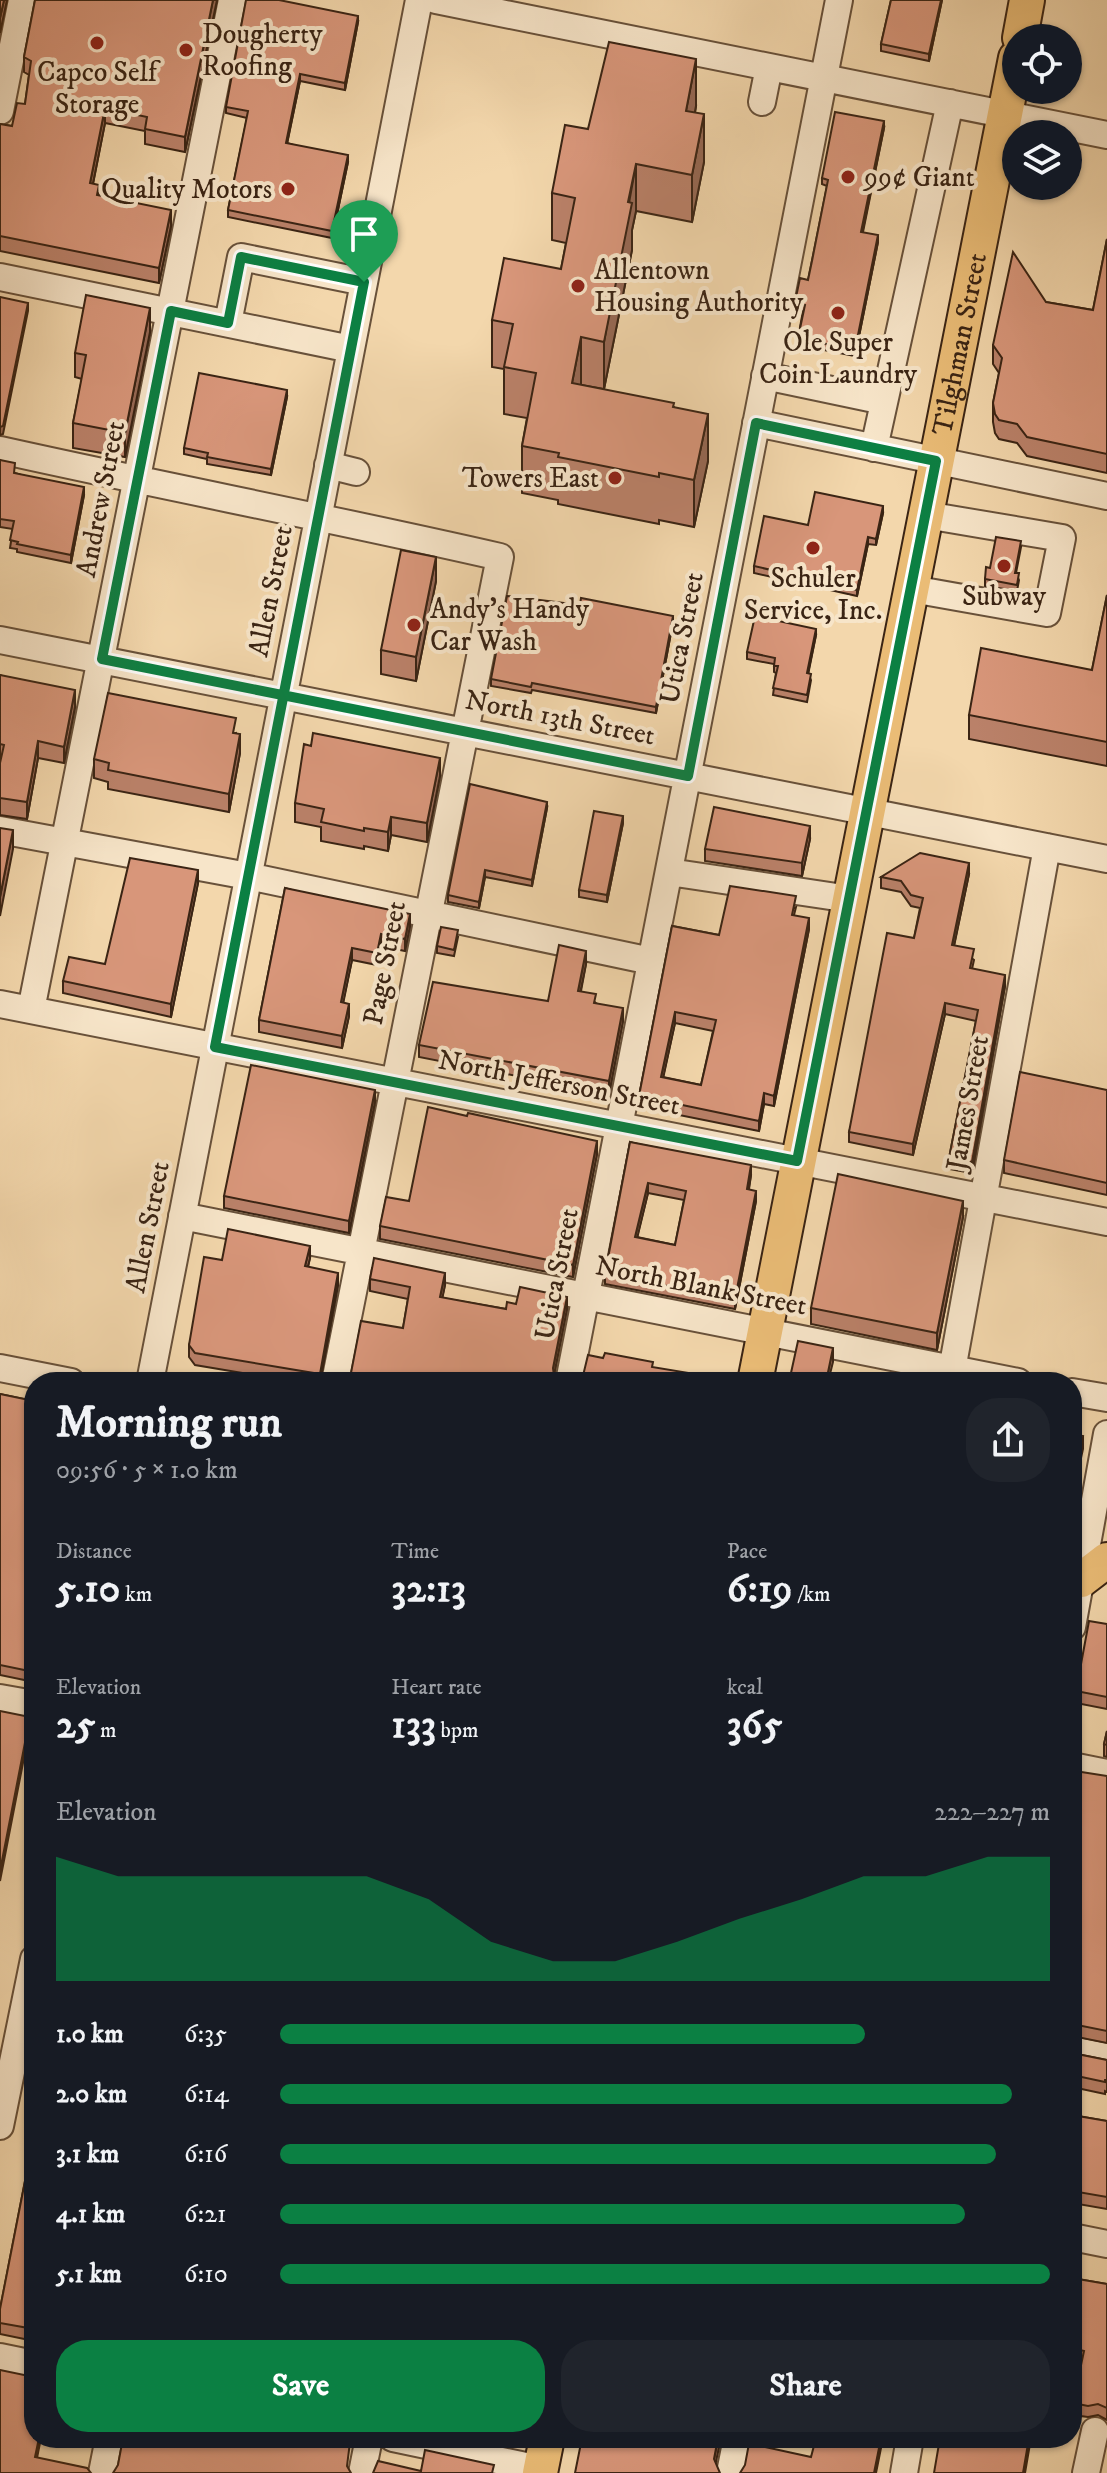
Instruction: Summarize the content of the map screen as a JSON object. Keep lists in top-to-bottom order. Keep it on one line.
{"streets":{"main road":["Tilghman Street"],"street":["Andrew Street","Allen Street","Utica Street","North 13th Street","Page Street","North Jefferson Street","James Street","North Blank Street"]},"crossings":[["Tilghman Street","North 13th Street"],["Tilghman Street","North Jefferson Street"],["Tilghman Street","North Blank Street"],["Andrew Street","North 13th Street"],["Andrew Street","North Jefferson Street"],["Allen Street","North 13th Street"],["Allen Street","Page Street"],["Allen Street","North Jefferson Street"],["Allen Street","North Blank Street"],["Utica Street","North 13th Street"],["Utica Street","North Jefferson Street"],["Utica Street","North Blank Street"],["North 13th Street","Page Street"],["North 13th Street","James Street"],["Page Street","North Jefferson Street"],["Page Street","North Blank Street"],["North Jefferson Street","James Street"],["James Street","North Blank Street"]],"places":["Capco Self Storage","Dougherty Roofing","99¢ Giant","Quality Motors","Allentown Housing Authority","Ole Super Coin Laundry","Towers East","Schuler Service, Inc.","Subway","Andy’s Handy Car Wash"],"page":{"heading":["Morning run","09:56 · 5 × 1.0 km"],"stats":[["Distance","5.10 km"],["Time","32:13"],["Pace","6:19 /km"],["Elevation","25 m"],["Heart rate","133 bpm"],["kcal","365"]],"chart":["Elevation","222–227 m"],"list":[{"name":"1.0 km","note":"6:35"},{"name":"2.0 km","note":"6:14"},{"name":"3.1 km","note":"6:16"},{"name":"4.1 km","note":"6:21"},{"name":"5.1 km","note":"6:10"}],"buttons":["Save","Share"]}}
